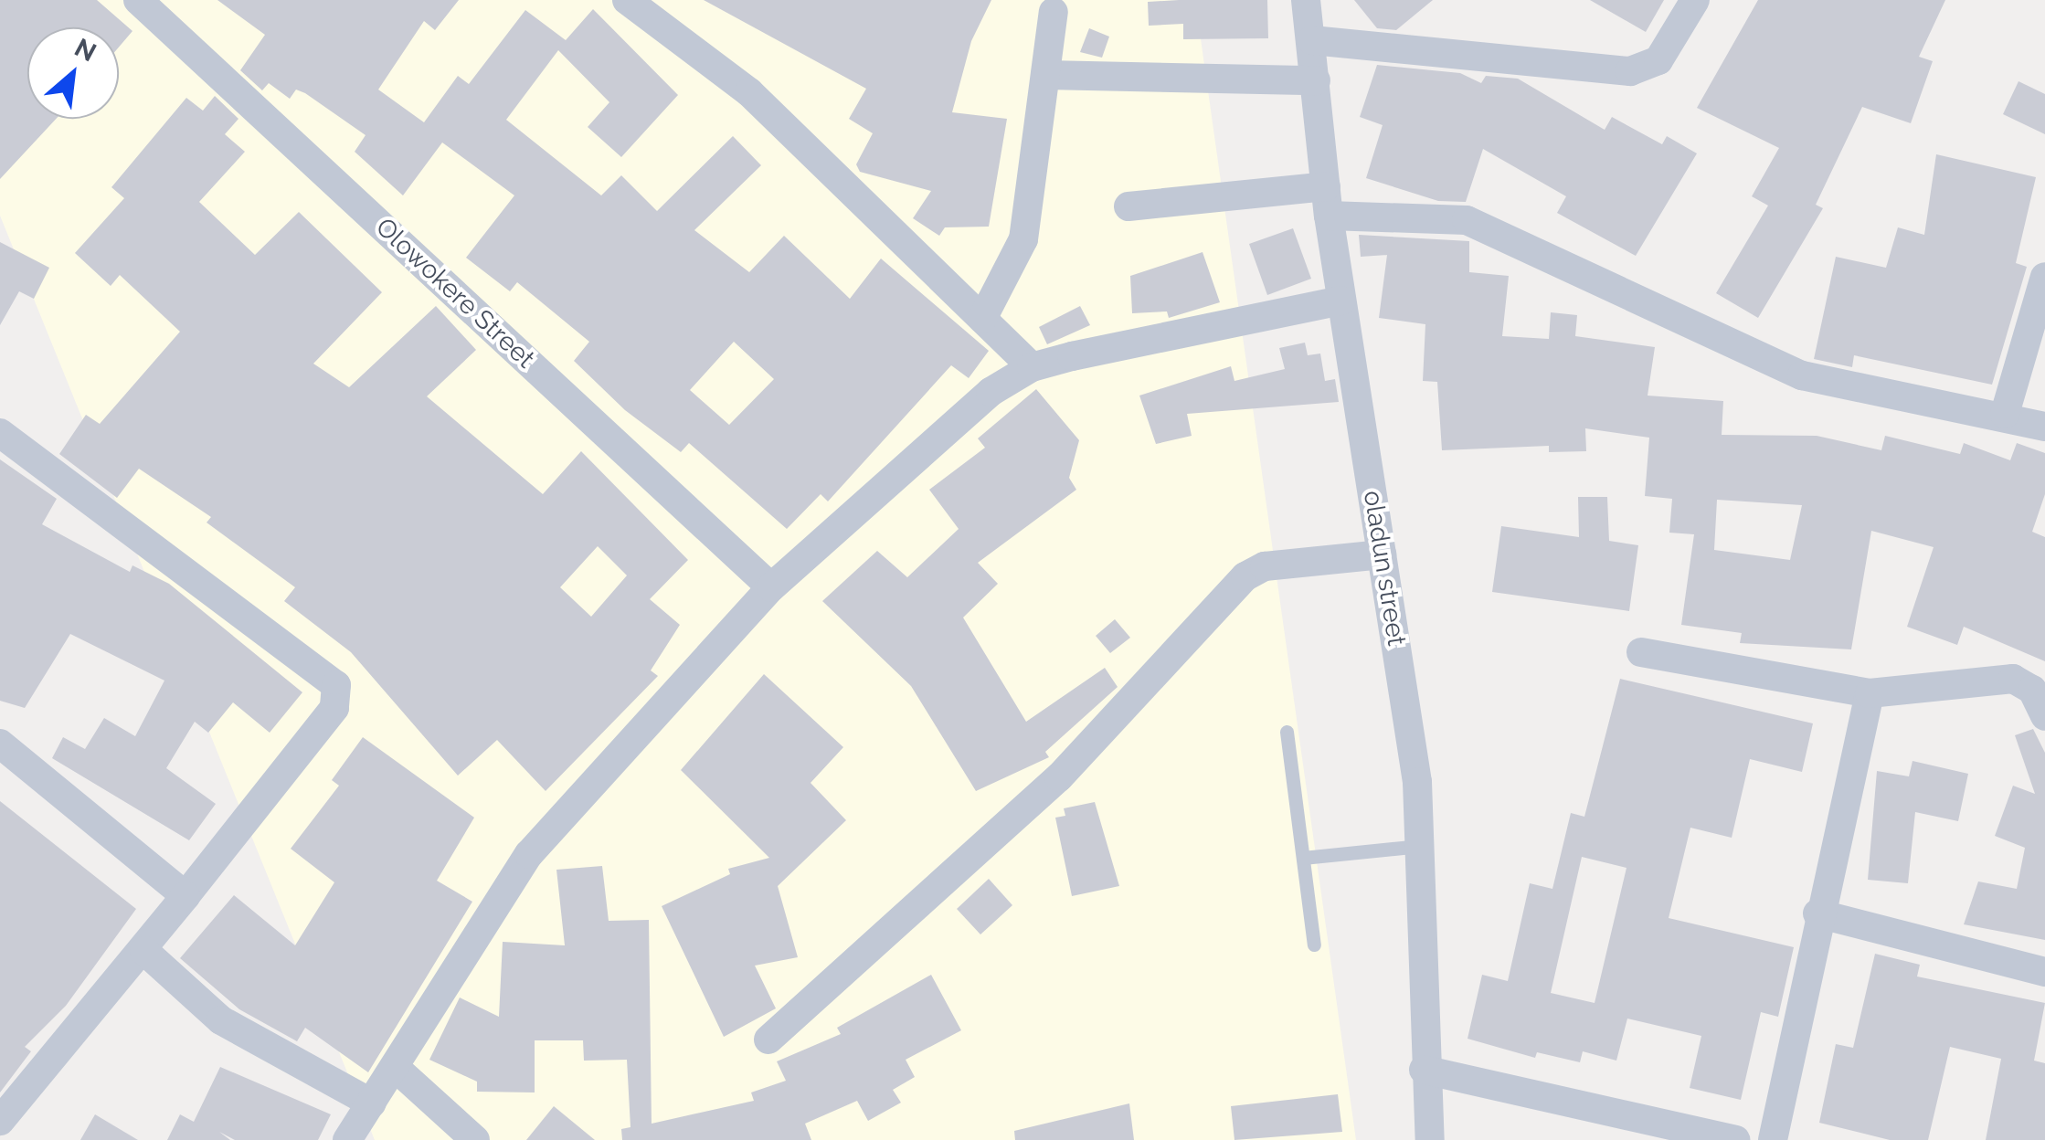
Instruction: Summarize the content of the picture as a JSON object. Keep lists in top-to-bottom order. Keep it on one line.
{"streets":{"street":["Olowokere Street","oladun street"]},"north":"top right"}
